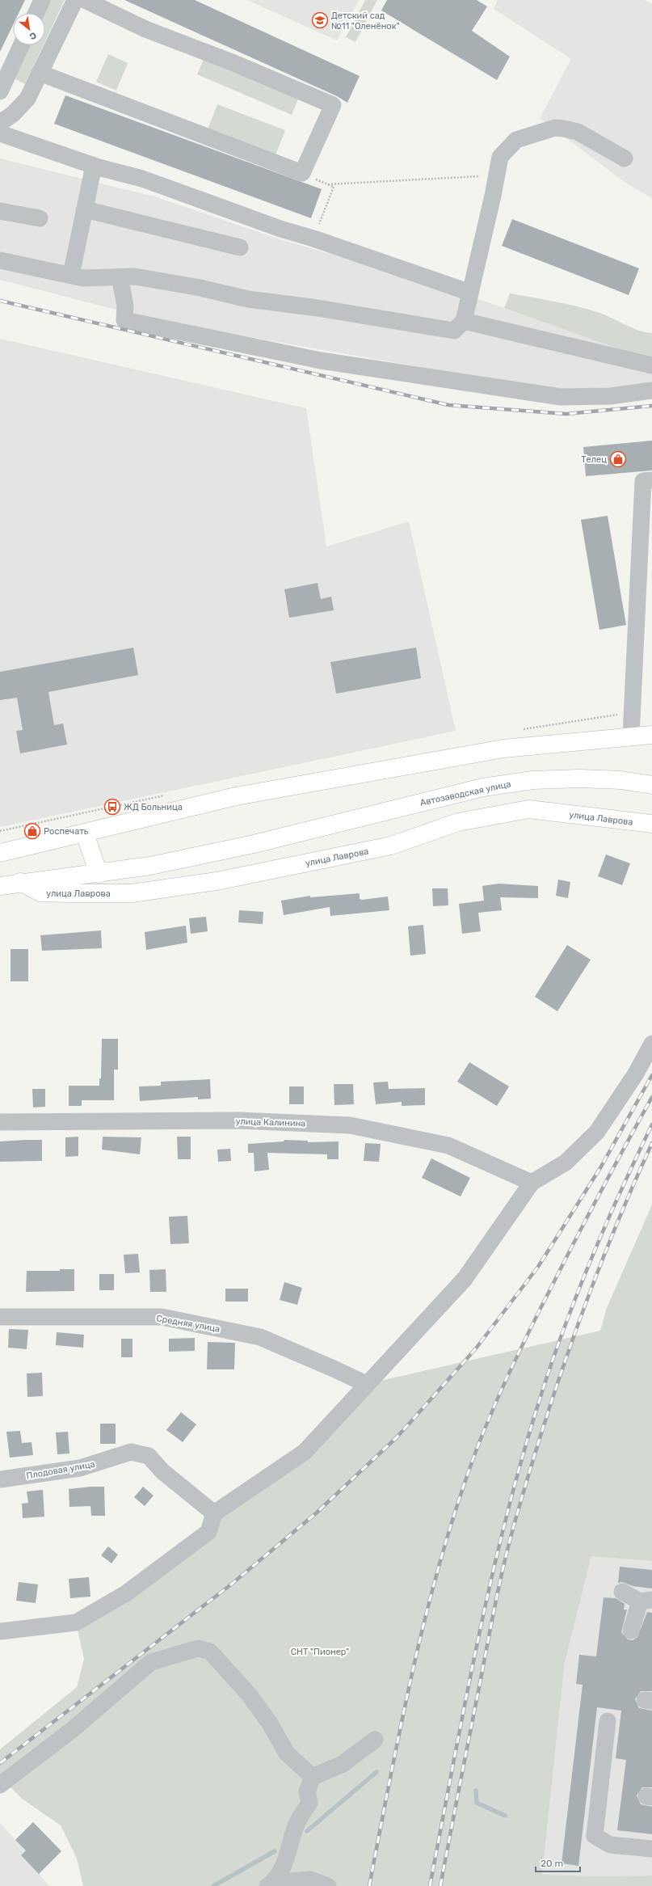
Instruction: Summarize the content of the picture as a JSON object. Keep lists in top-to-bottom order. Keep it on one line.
{"streets":{"main road":["Автозаводская улица","улица Лаврова"],"street":["улица Калинина","Средняя улица","Плодовая улица"]},"crossings":[["Автозаводская улица","улица Лаврова"]],"parks":["СНТ \"Пионер\""],"places":{"school or university":["Детский сад №11 \"Оленёнок\""],"shop":["Телец","Роспечать"],"bus stop":["ЖД Больница"]},"scale_bar":"20 m","north":"bottom right"}
